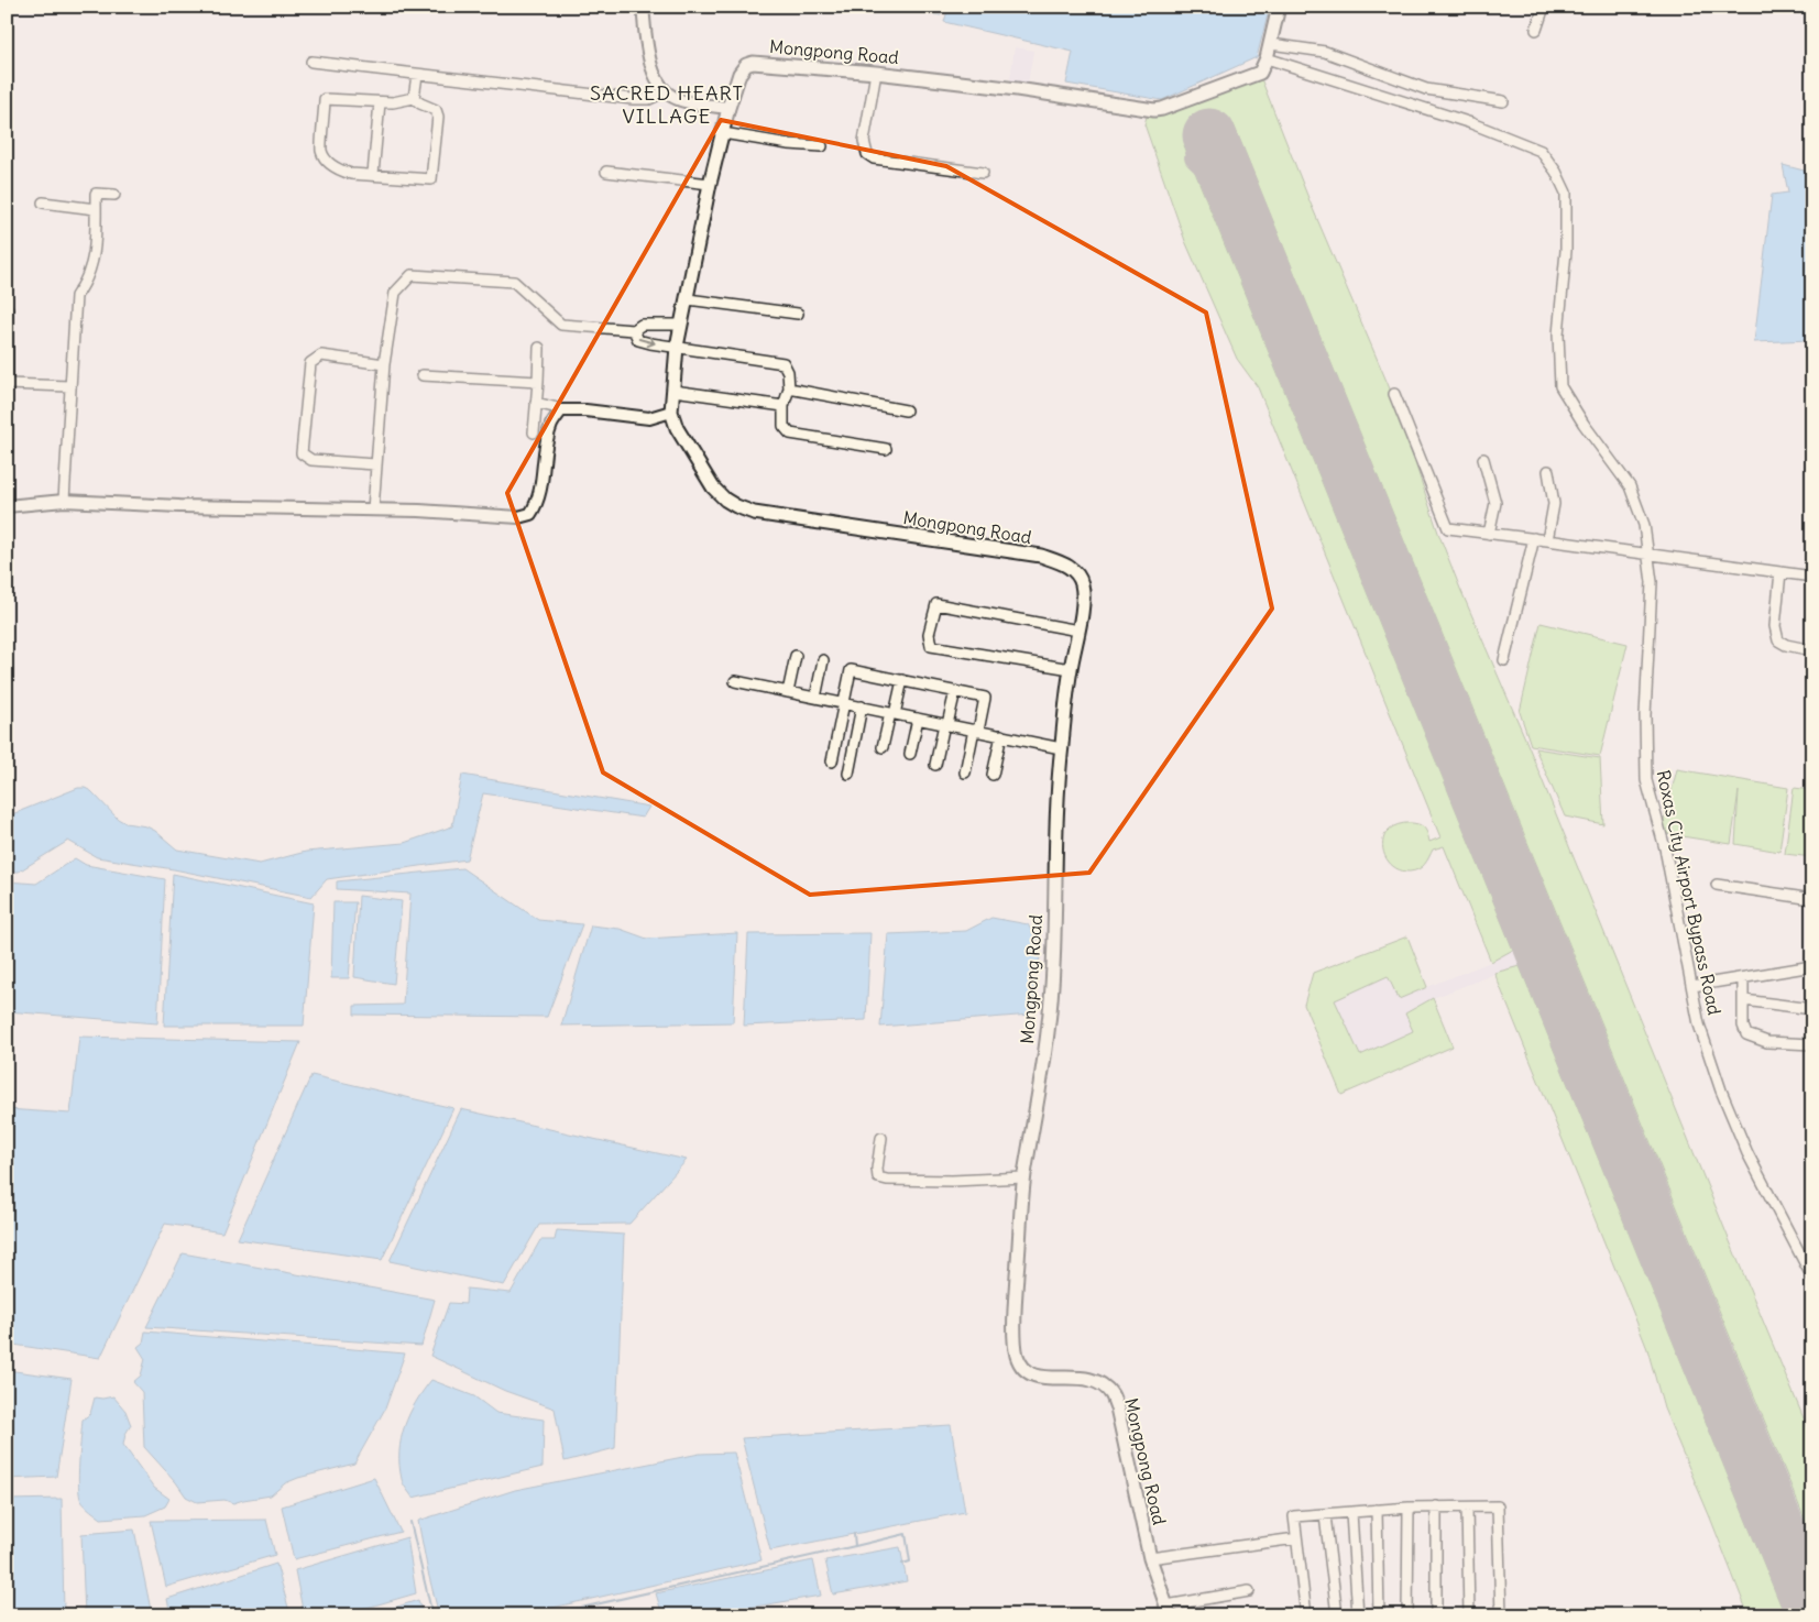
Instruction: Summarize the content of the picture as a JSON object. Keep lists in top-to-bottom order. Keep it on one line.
{"streets":{"main road":["Mongpong Road"],"street":["Roxas City Airport Bypass Road"]},"crossings":[["Mongpong Road","Roxas City Airport Bypass Road"]],"districts":["SACRED HEART VILLAGE"]}
